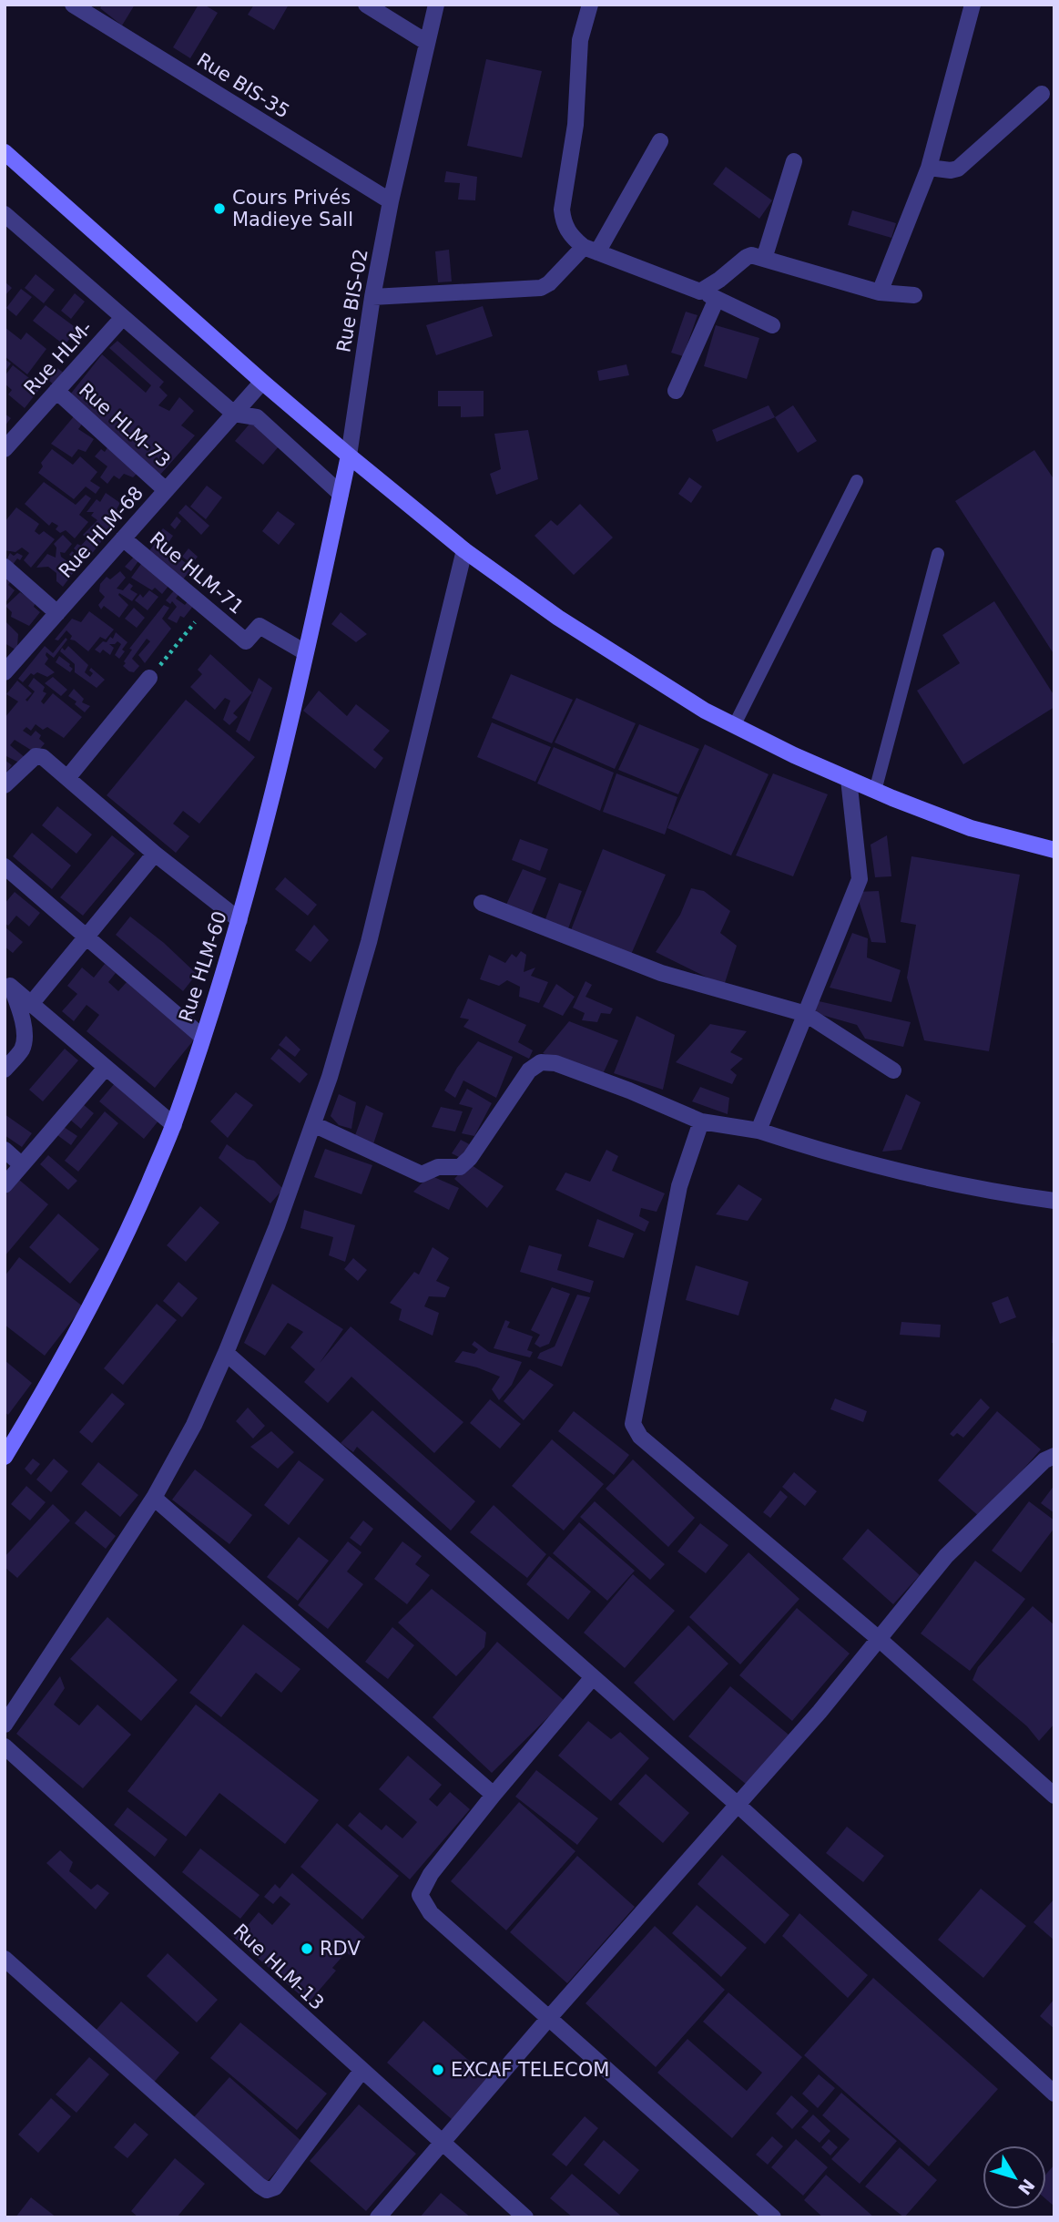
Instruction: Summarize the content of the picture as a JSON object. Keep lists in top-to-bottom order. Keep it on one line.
{"streets":{"street":["Rue BIS-35","Rue BIS-02","Rue HLM-","Rue HLM-73","Rue HLM-68","Rue HLM-71","Rue HLM-60","Rue HLM-13"]},"crossings":[["Rue BIS-35","Rue BIS-02"],["Rue BIS-02","Rue HLM-60"],["Rue HLM-","Rue HLM-73"],["Rue HLM-73","Rue HLM-68"],["Rue HLM-68","Rue HLM-71"],["Rue HLM-71","Rue HLM-60"]],"places":["Cours Privés Madieye Sall","RDV","EXCAF TELECOM"],"north":"bottom right"}
